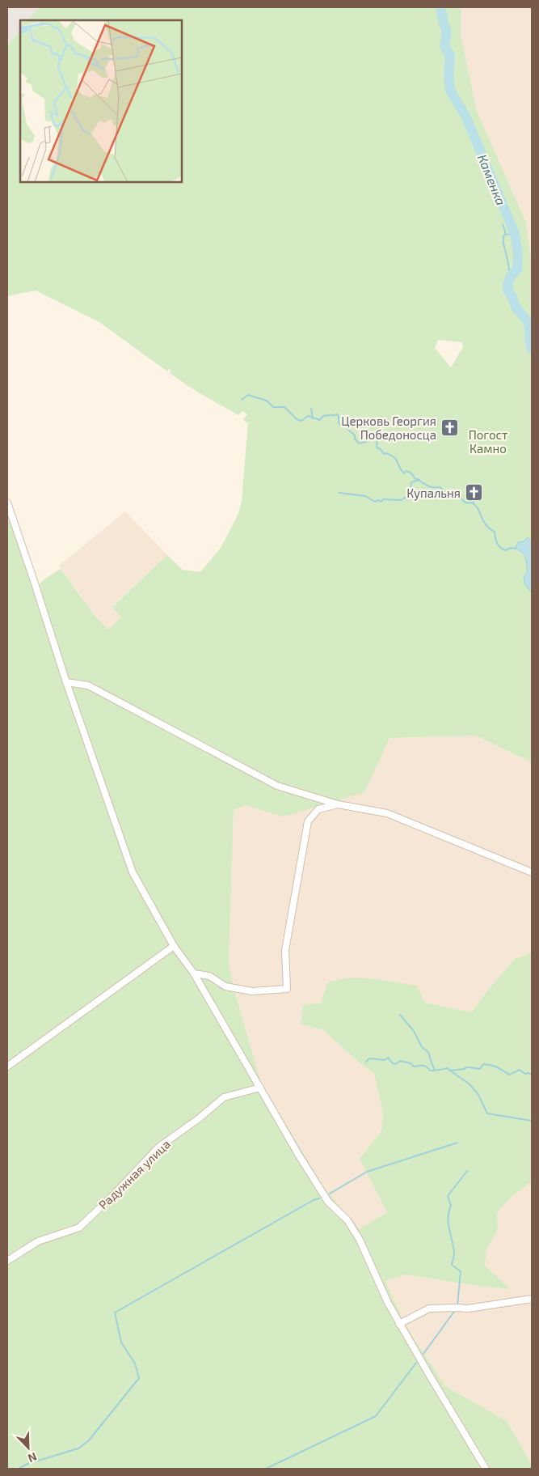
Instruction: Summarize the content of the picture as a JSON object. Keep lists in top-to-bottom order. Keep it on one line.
{"streets":{"street":["Радужная улица"]},"water":["Каменка"],"parks":["Погост Камно"],"places":{"church":["Церковь Георгия Победоносца","Купальня"]},"north":"bottom right"}
